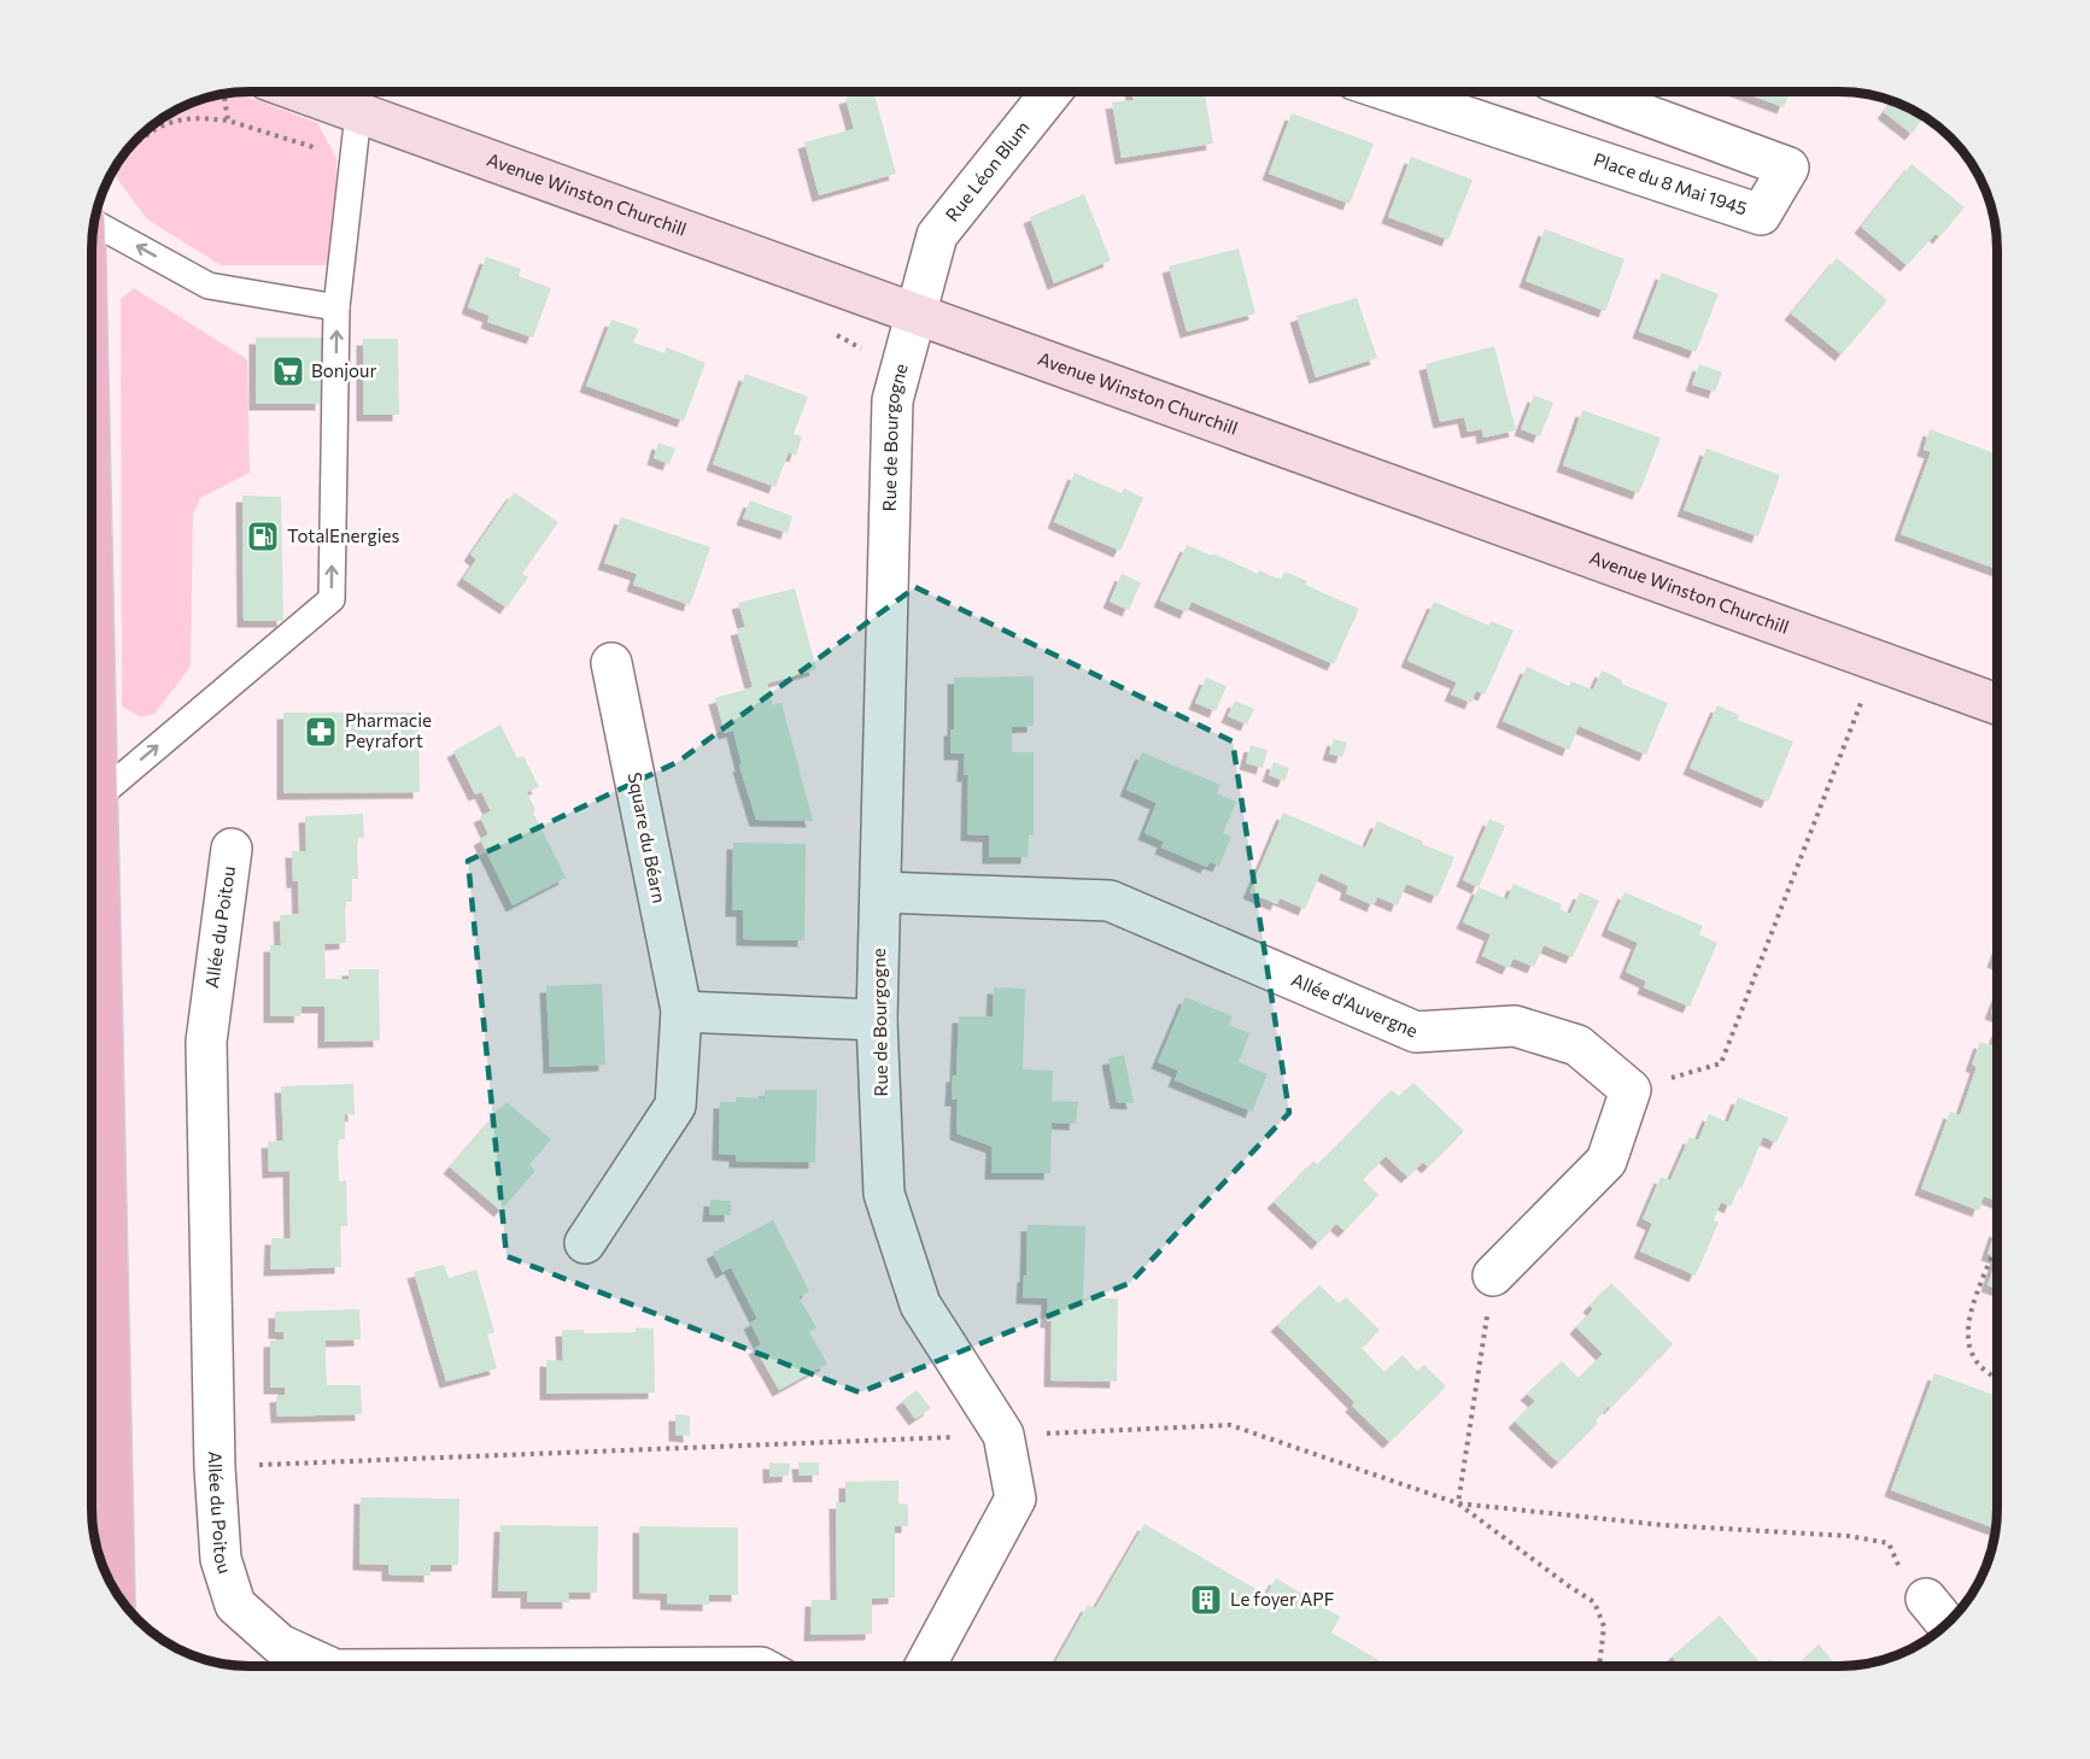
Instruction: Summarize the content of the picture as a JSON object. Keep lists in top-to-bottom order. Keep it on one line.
{"streets":{"main road":["Avenue Winston Churchill"],"street":["Rue Léon Blum","Place du 8 Mai 1945","Rue de Bourgogne","Square du Béarn","Allée du Poitou","Allée d'Auvergne"]},"crossings":[["Rue Léon Blum","Avenue Winston Churchill"],["Rue Léon Blum","Rue de Bourgogne"],["Avenue Winston Churchill","Rue de Bourgogne"],["Rue de Bourgogne","Allée d'Auvergne"]],"places":{"supermarket":["Bonjour"],"fuel station":["TotalEnergies"],"pharmacy":["Pharmacie Peyrafort"],"building":["Le foyer APF"]}}
